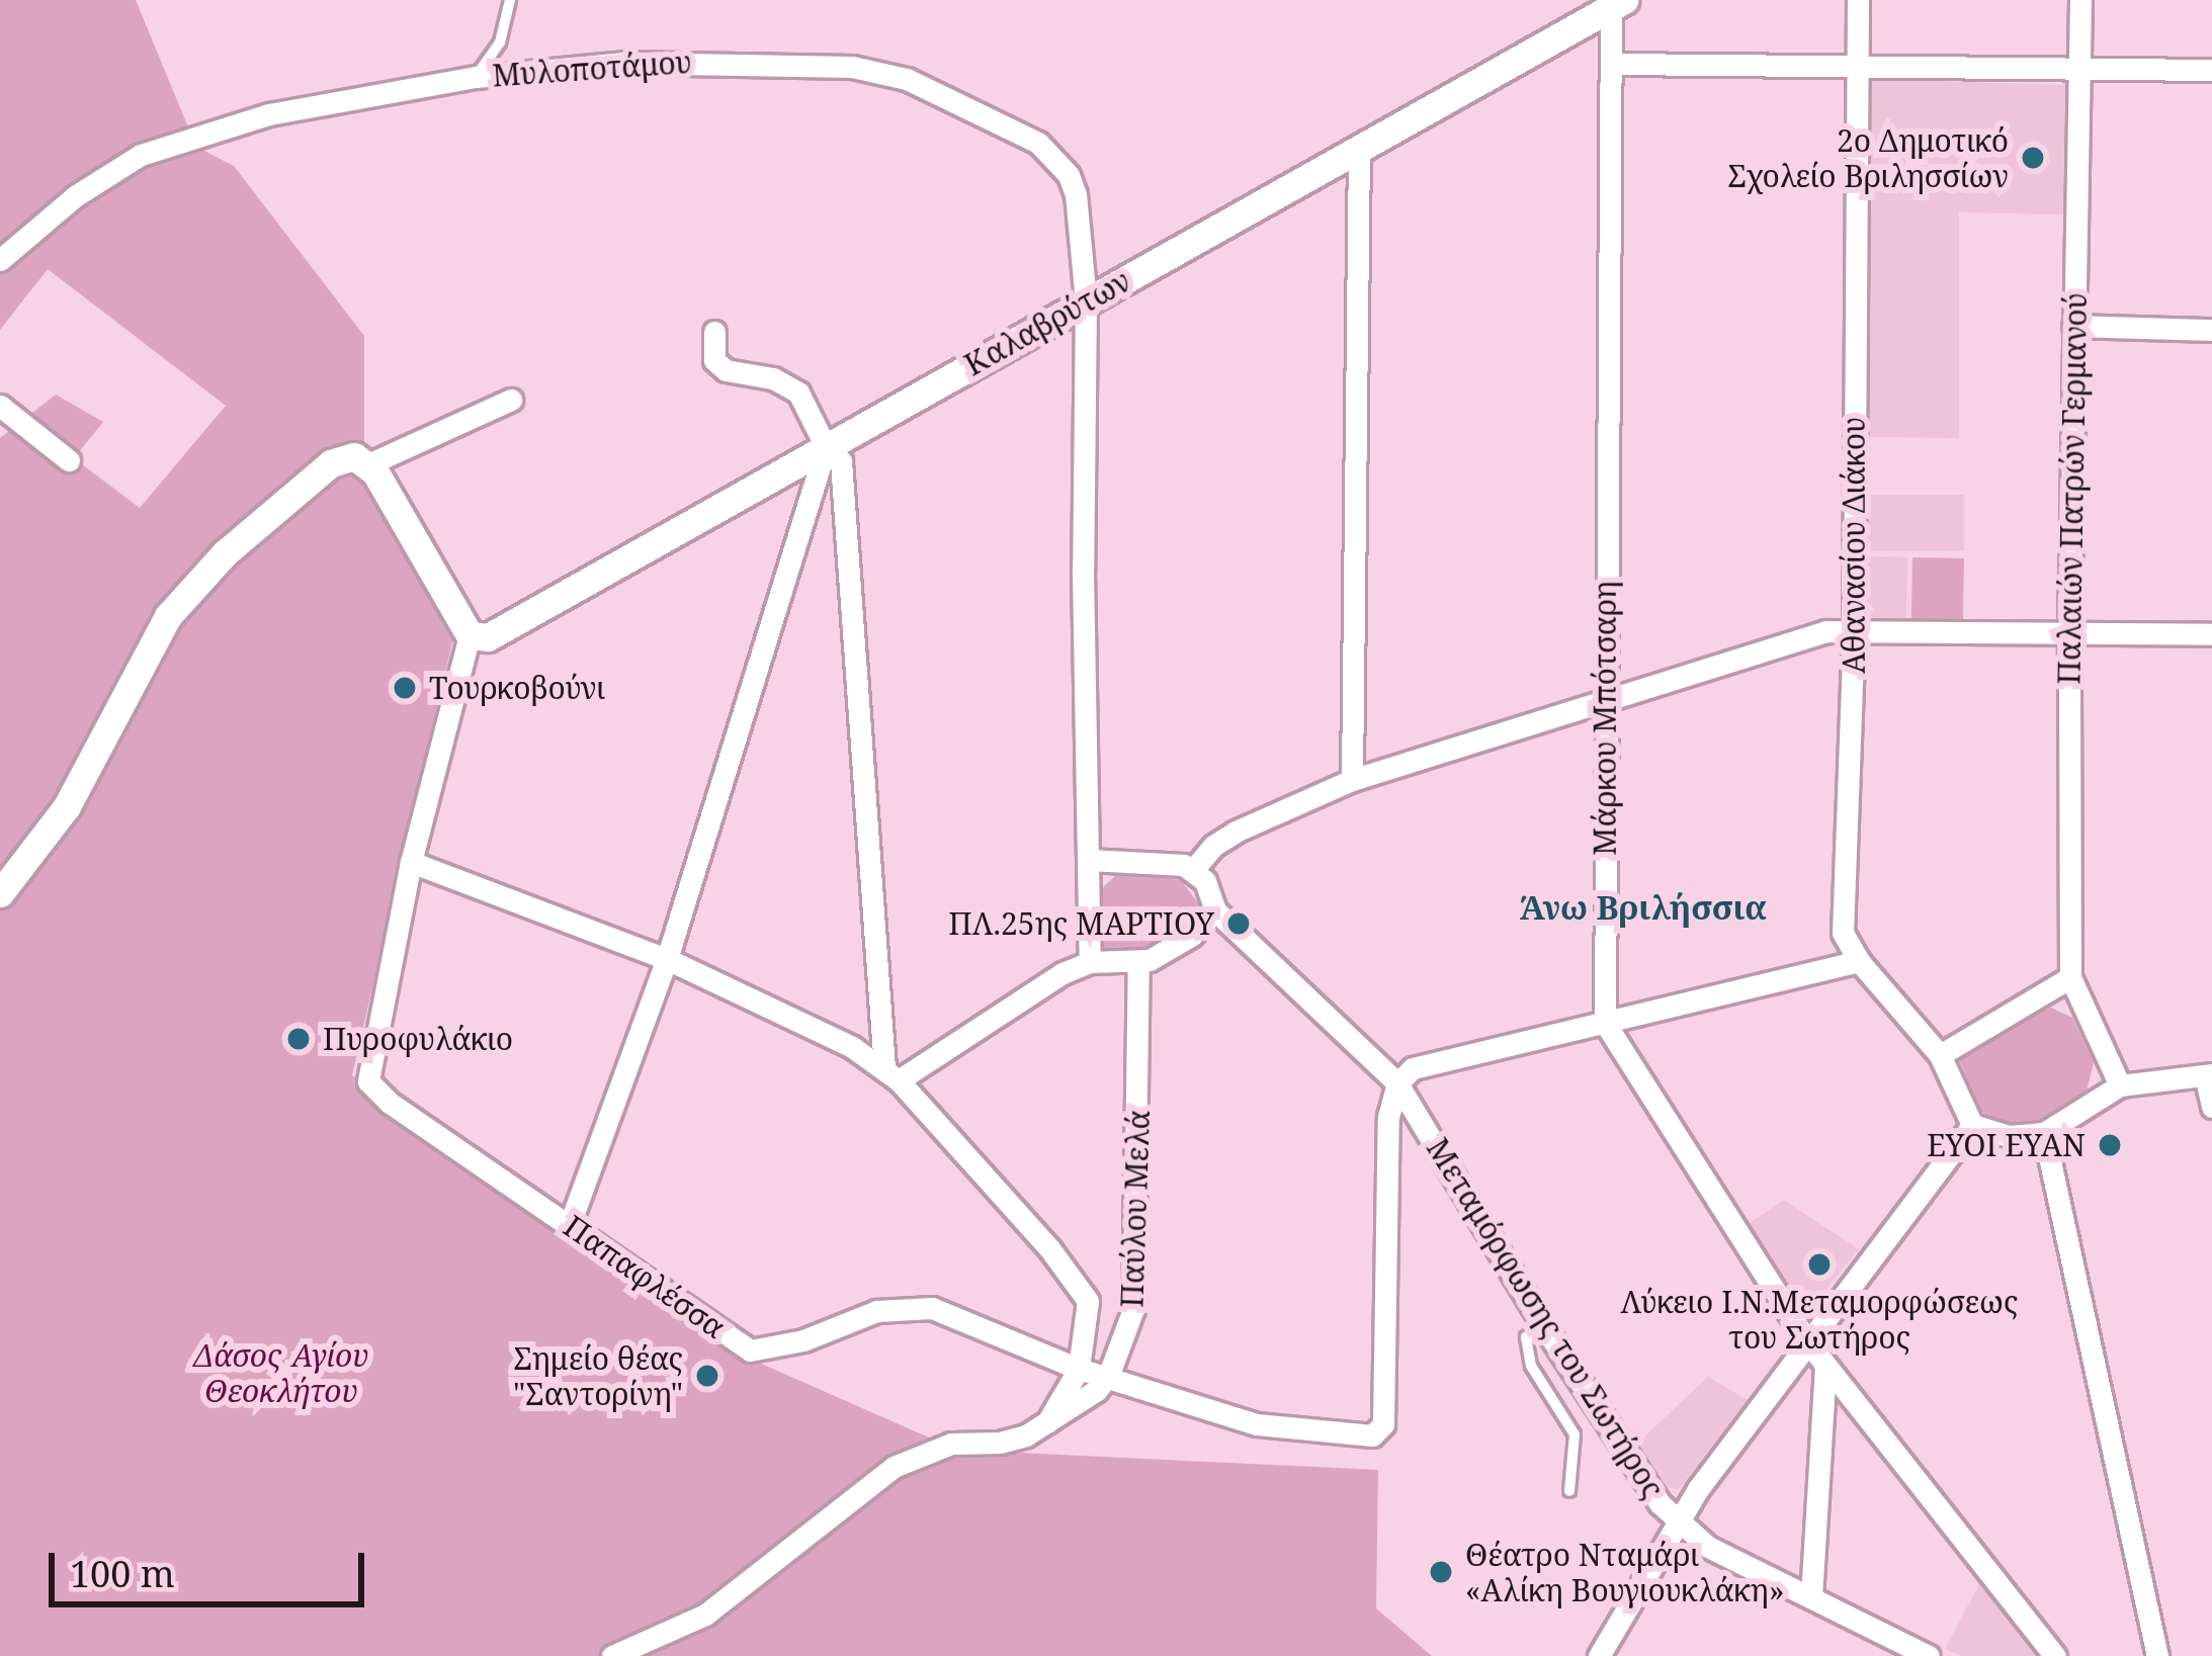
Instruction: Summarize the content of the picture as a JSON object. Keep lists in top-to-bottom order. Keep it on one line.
{"streets":{"street":["Μυλοποτάμου","Καλαβρύτων","Παλαιών Πατρών Γερμανού","Αθανασίου Διάκου","Μάρκου Μπότσαρη","Παύλου Μελά","Παπαφλέσσα","Μεταμόρφωσης του Σωτήρος"]},"crossings":[["Μυλοποτάμου","Καλαβρύτων"],["Καλαβρύτων","Μάρκου Μπότσαρη"],["Παύλου Μελά","Παπαφλέσσα"],["Παπαφλέσσα","Μεταμόρφωσης του Σωτήρος"]],"districts":["Άνω Βριλήσσια"],"parks":["Δάσος Αγίου Θεοκλήτου"],"places":["2ο Δημοτικό Σχολείο Βριλησσίων","Τουρκοβούνι","ΠΛ.25ης ΜΑΡΤΙΟΥ","Πυροφυλάκιο","ΕΥΟΙ ΕΥΑΝ","Λύκειο Ι.Ν.Μεταμορφώσεως του Σωτήρος","Σημείο θέας \"Σαντορίνη\"","Θέατρο Νταμάρι «Αλίκη Βουγιουκλάκη»"],"scale_bar":"100 m"}
